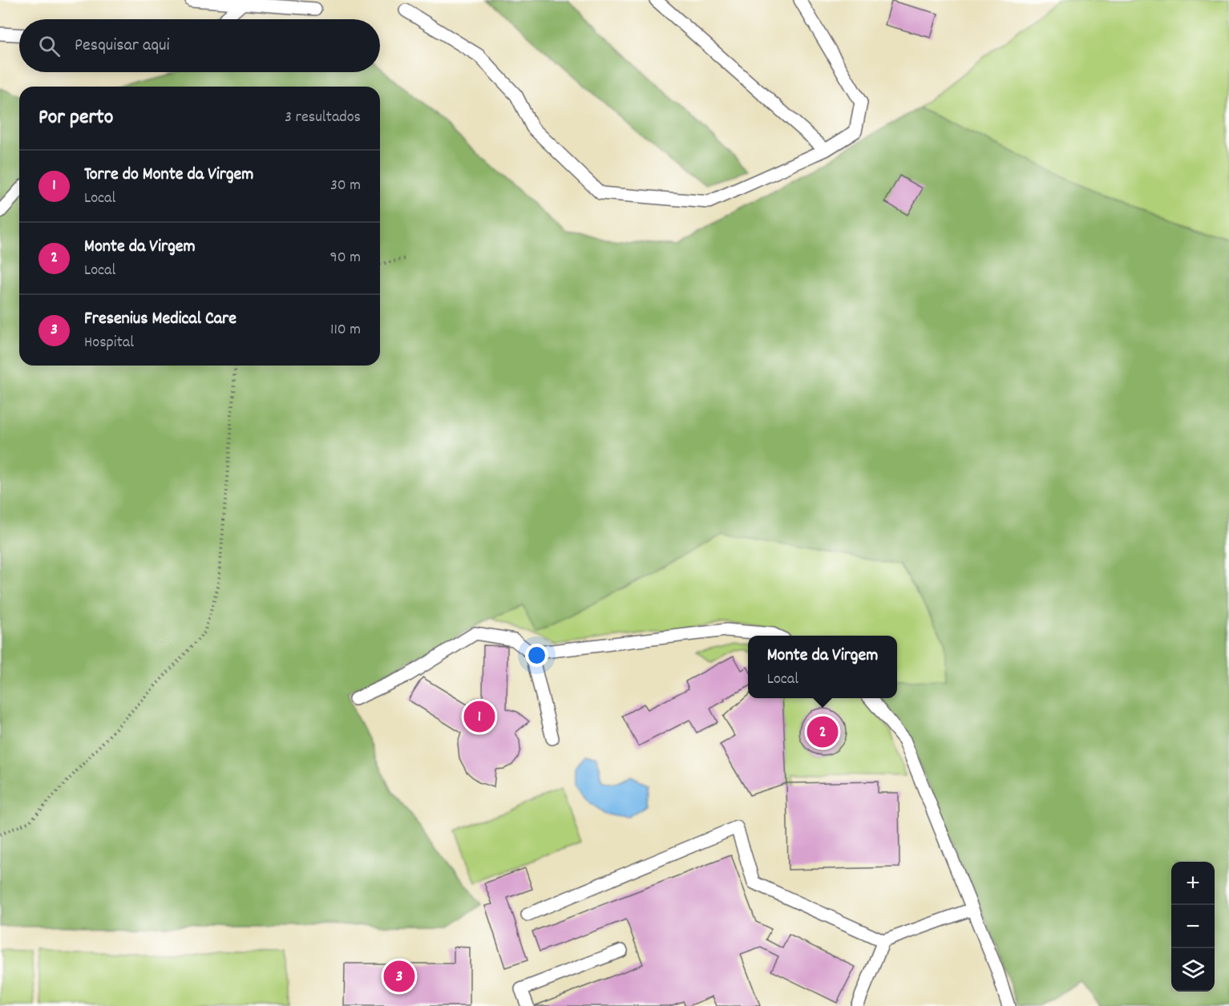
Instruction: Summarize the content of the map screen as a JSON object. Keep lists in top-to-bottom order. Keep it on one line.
{"page":{"search":"Pesquisar aqui","heading":["Por perto","3 resultados"],"list":[{"mark":"1","name":"Torre do Monte da Virgem","note":"Local","value":"30 m"},{"mark":"2","name":"Monte da Virgem","note":"Local","value":"90 m"},{"mark":"3","name":"Fresenius Medical Care","note":"Hospital","value":"110 m"}],"popup":["Monte da Virgem","Local"],"pins":["1","2","3"],"map_buttons":["+","−"]}}
